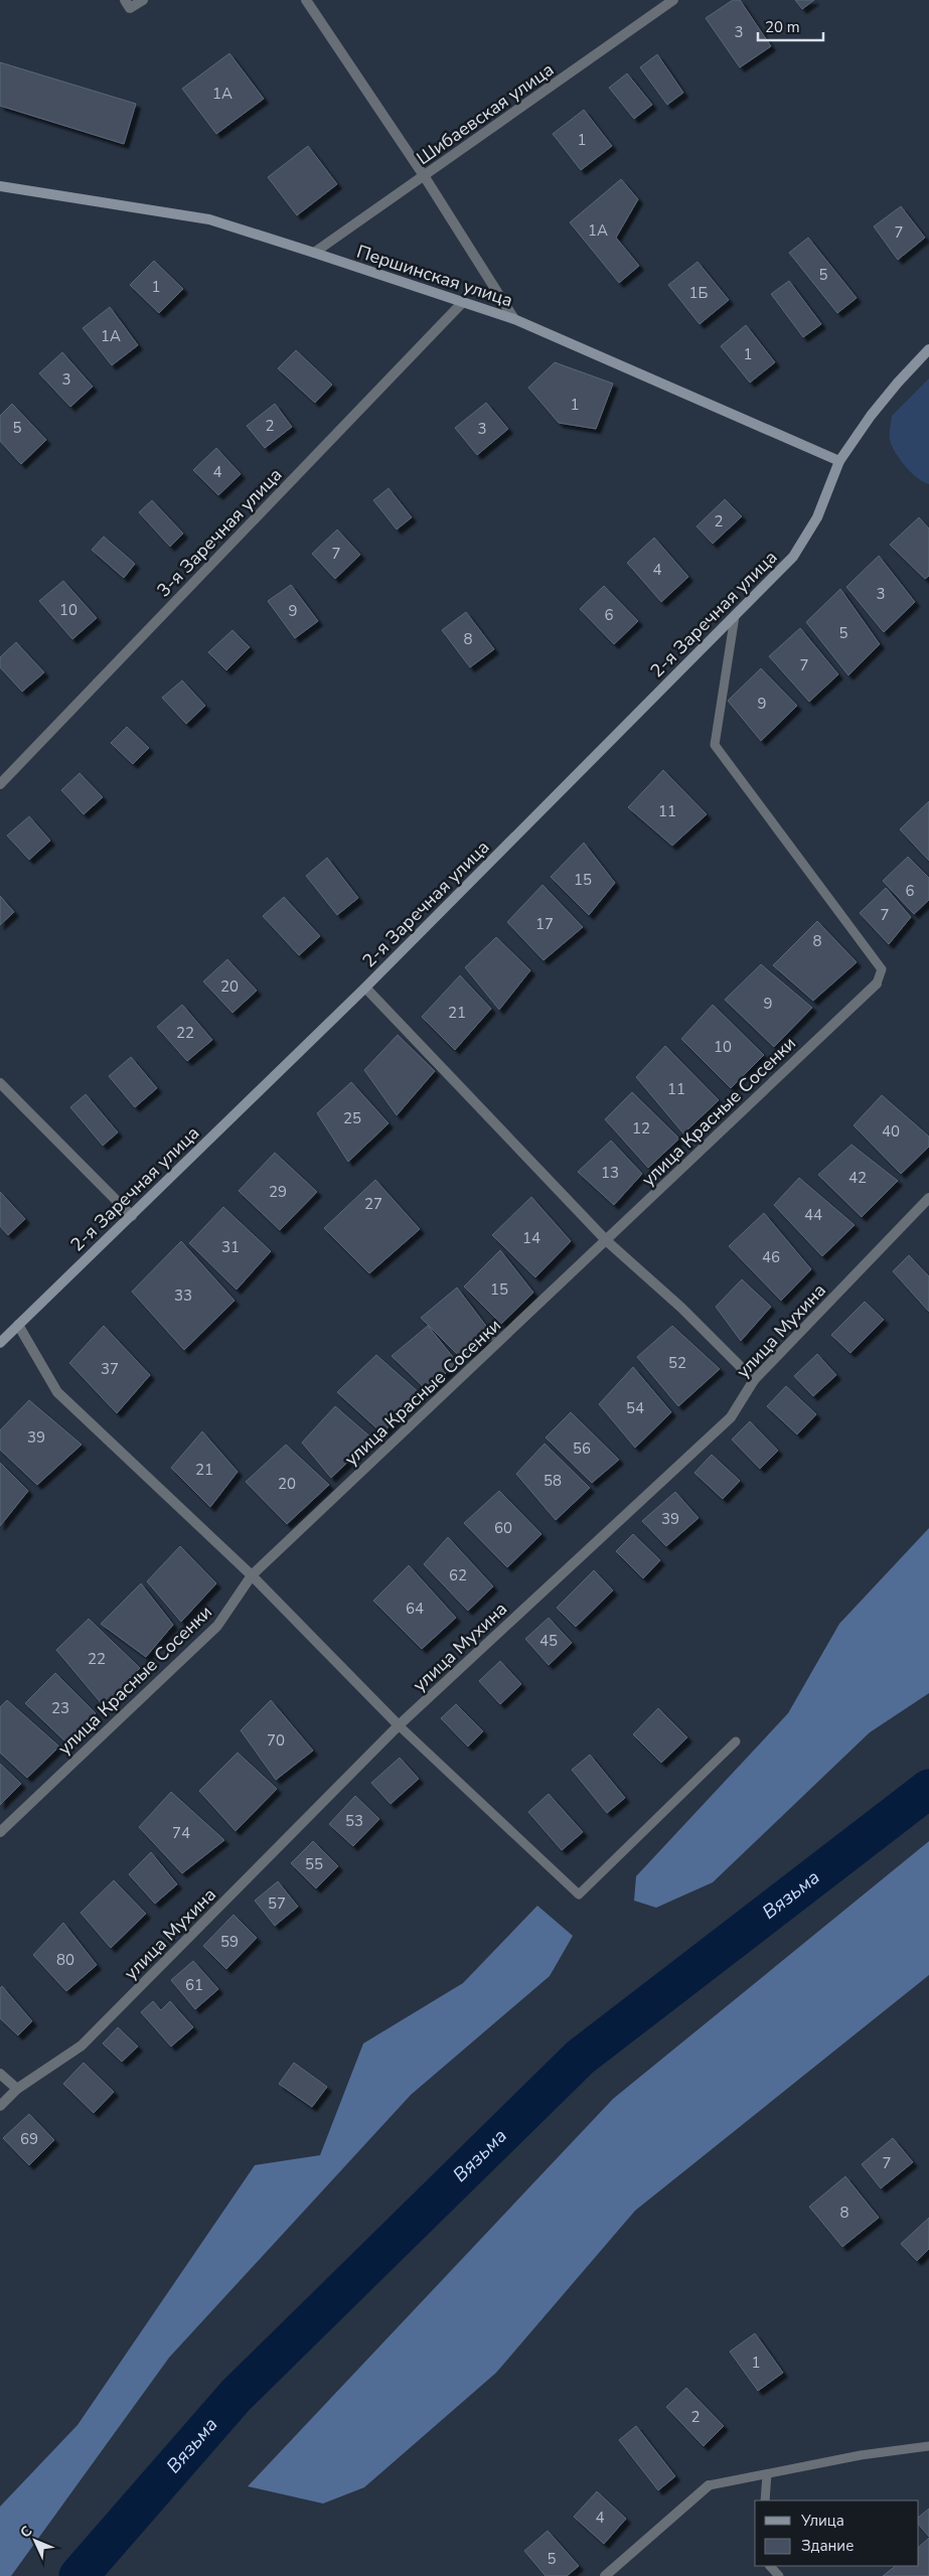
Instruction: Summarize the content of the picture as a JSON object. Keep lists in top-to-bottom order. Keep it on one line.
{"streets":{"main road":["Першинская улица","2-я Заречная улица"],"street":["Шибаевская улица","3-я Заречная улица","улица Красные Сосенки","улица Мухина"]},"crossings":[["Шибаевская улица","Першинская улица"],["Першинская улица","3-я Заречная улица"],["Першинская улица","2-я Заречная улица"]],"water":["Вязьма"],"house_numbers":["3","1А","1","1А","7","5","1","1Б","1А","1","3","1","2","5","3","4","2","7","4","3","10","9","6","5","8","7","9","11","15","6","7","17","8","20","9","21","22","10","11","25","12","40","13","42","29","27","44","14","31","46","15","33","52","37","54","39","56","21","58","20","39","60","62","64","45","22","23","70","53","74","55","57","59","80","61","69","7","8","1","2","4","5"],"legend":["Улица","Здание"],"scale_bar":"20 m","north":"top left"}
